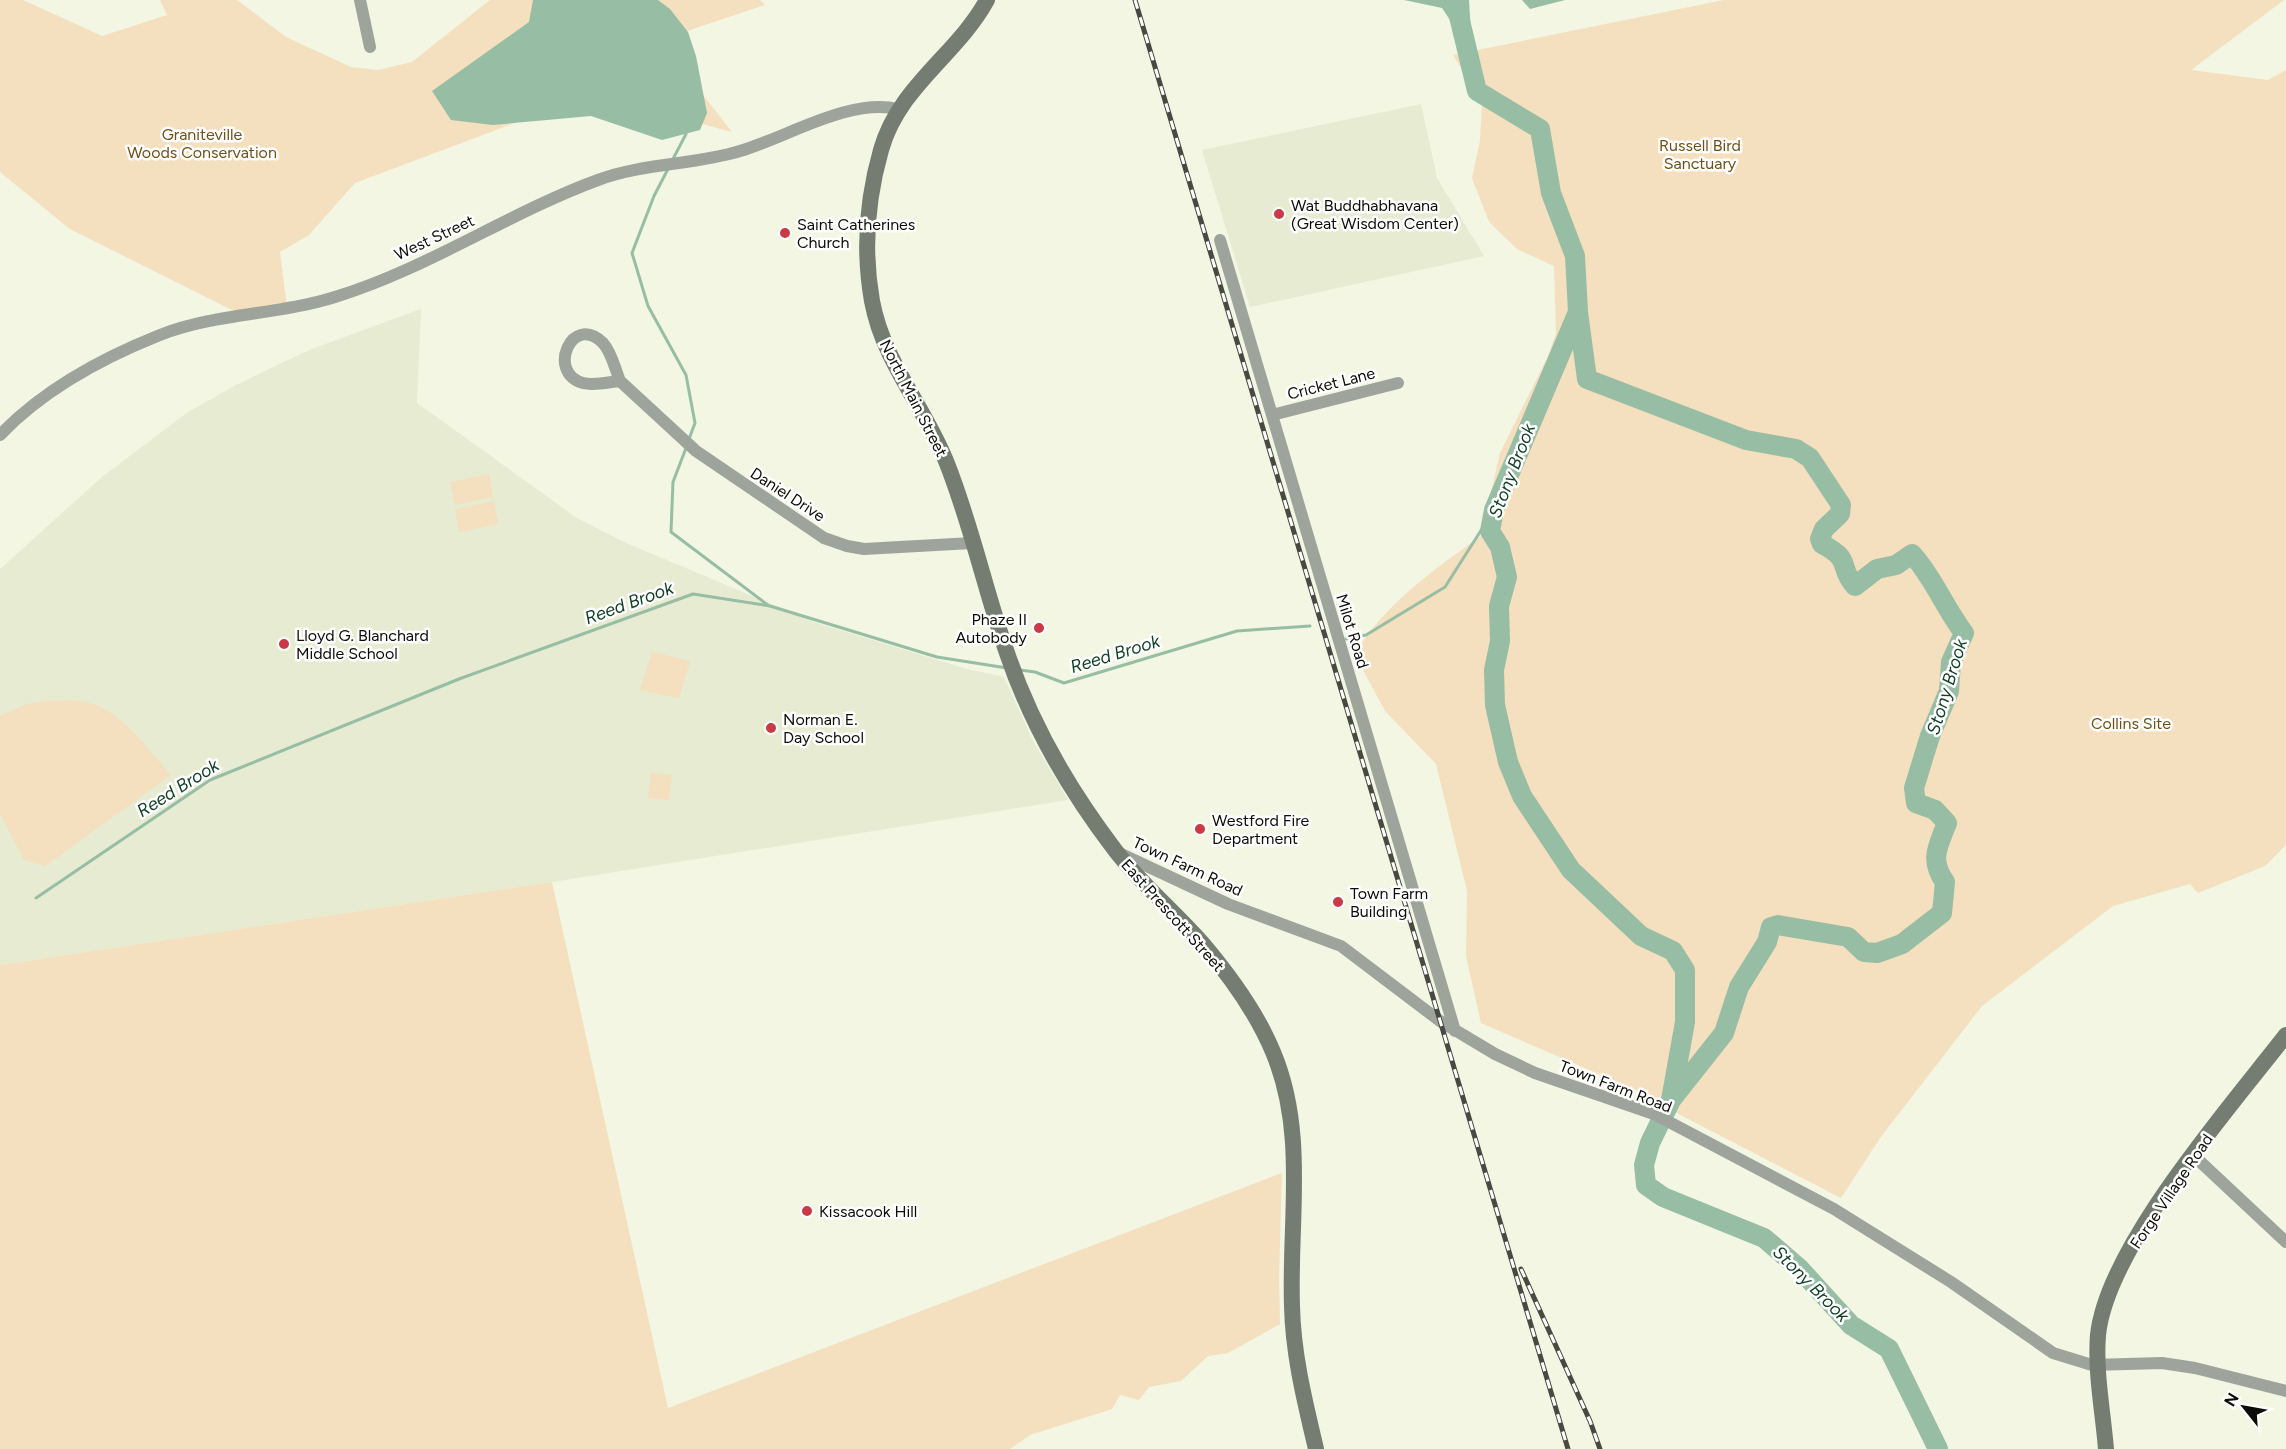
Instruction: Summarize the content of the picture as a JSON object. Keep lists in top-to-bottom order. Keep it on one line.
{"streets":{"main road":["North Main Street","East Prescott Street","Forge Village Road"],"street":["West Street","Cricket Lane","Daniel Drive","Milot Road","Town Farm Road"]},"crossings":[["West Street","North Main Street"],["Cricket Lane","Milot Road"],["North Main Street","Daniel Drive"],["North Main Street","East Prescott Street"],["Daniel Drive","East Prescott Street"],["Milot Road","Town Farm Road"],["Town Farm Road","East Prescott Street"],["Town Farm Road","Forge Village Road"]],"water":["Stony Brook","Reed Brook"],"parks":["Graniteville Woods Conservation","Russell Bird Sanctuary","Collins Site"],"places":["Wat Buddhabhavana (Great Wisdom Center)","Saint Catherines Church","Phaze II Autobody","Lloyd G. Blanchard Middle School","Norman E. Day School","Westford Fire Department","Town Farm Building","Kissacook Hill"],"north":"top left"}
